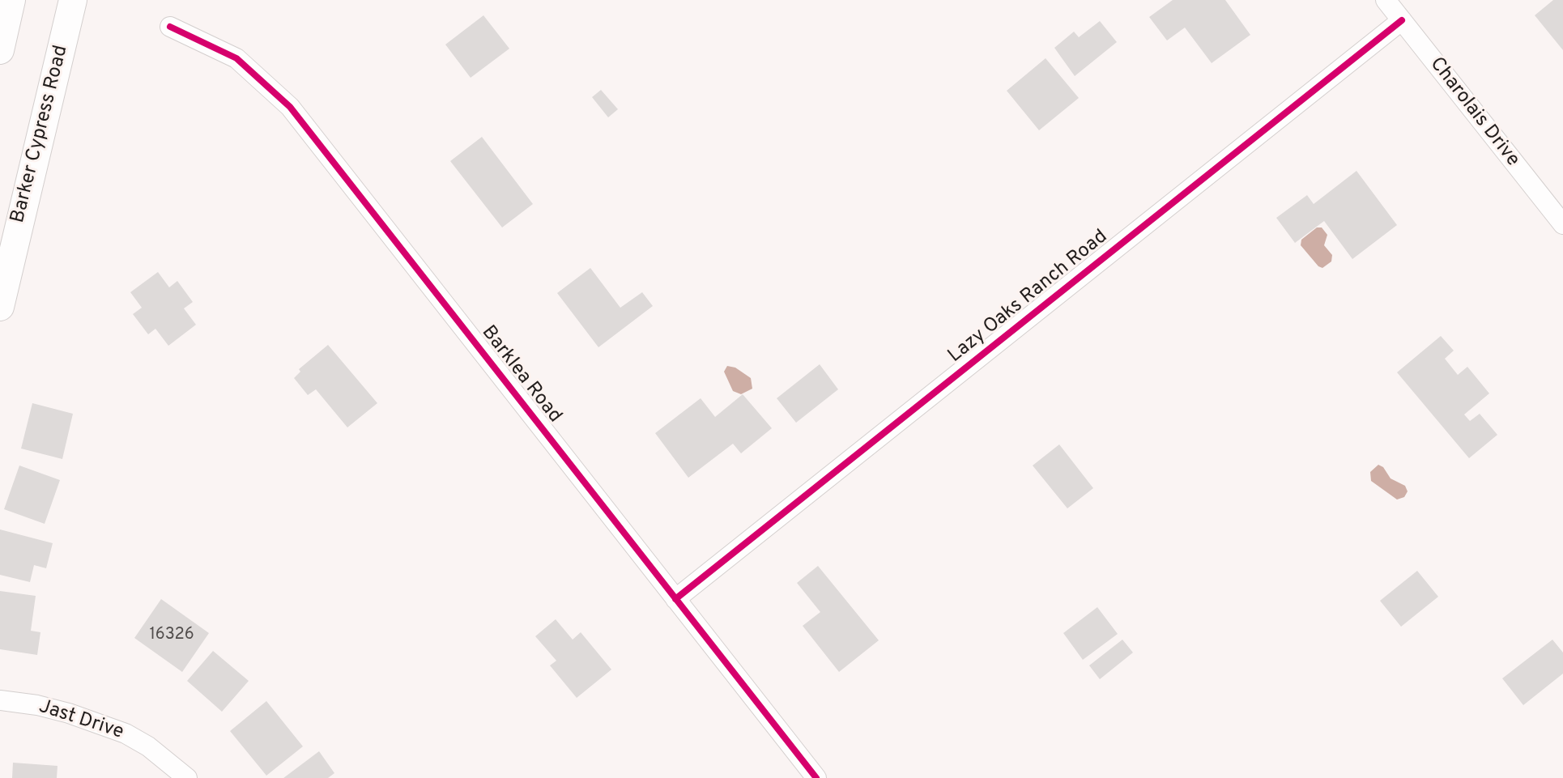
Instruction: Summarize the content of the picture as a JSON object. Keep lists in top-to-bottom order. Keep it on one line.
{"streets":{"main road":["Barker Cypress Road"],"street":["Charolais Drive","Lazy Oaks Ranch Road","Barklea Road","Jast Drive"]},"crossings":[["Charolais Drive","Lazy Oaks Ranch Road"],["Lazy Oaks Ranch Road","Barklea Road"]],"house_numbers":["16326"]}
